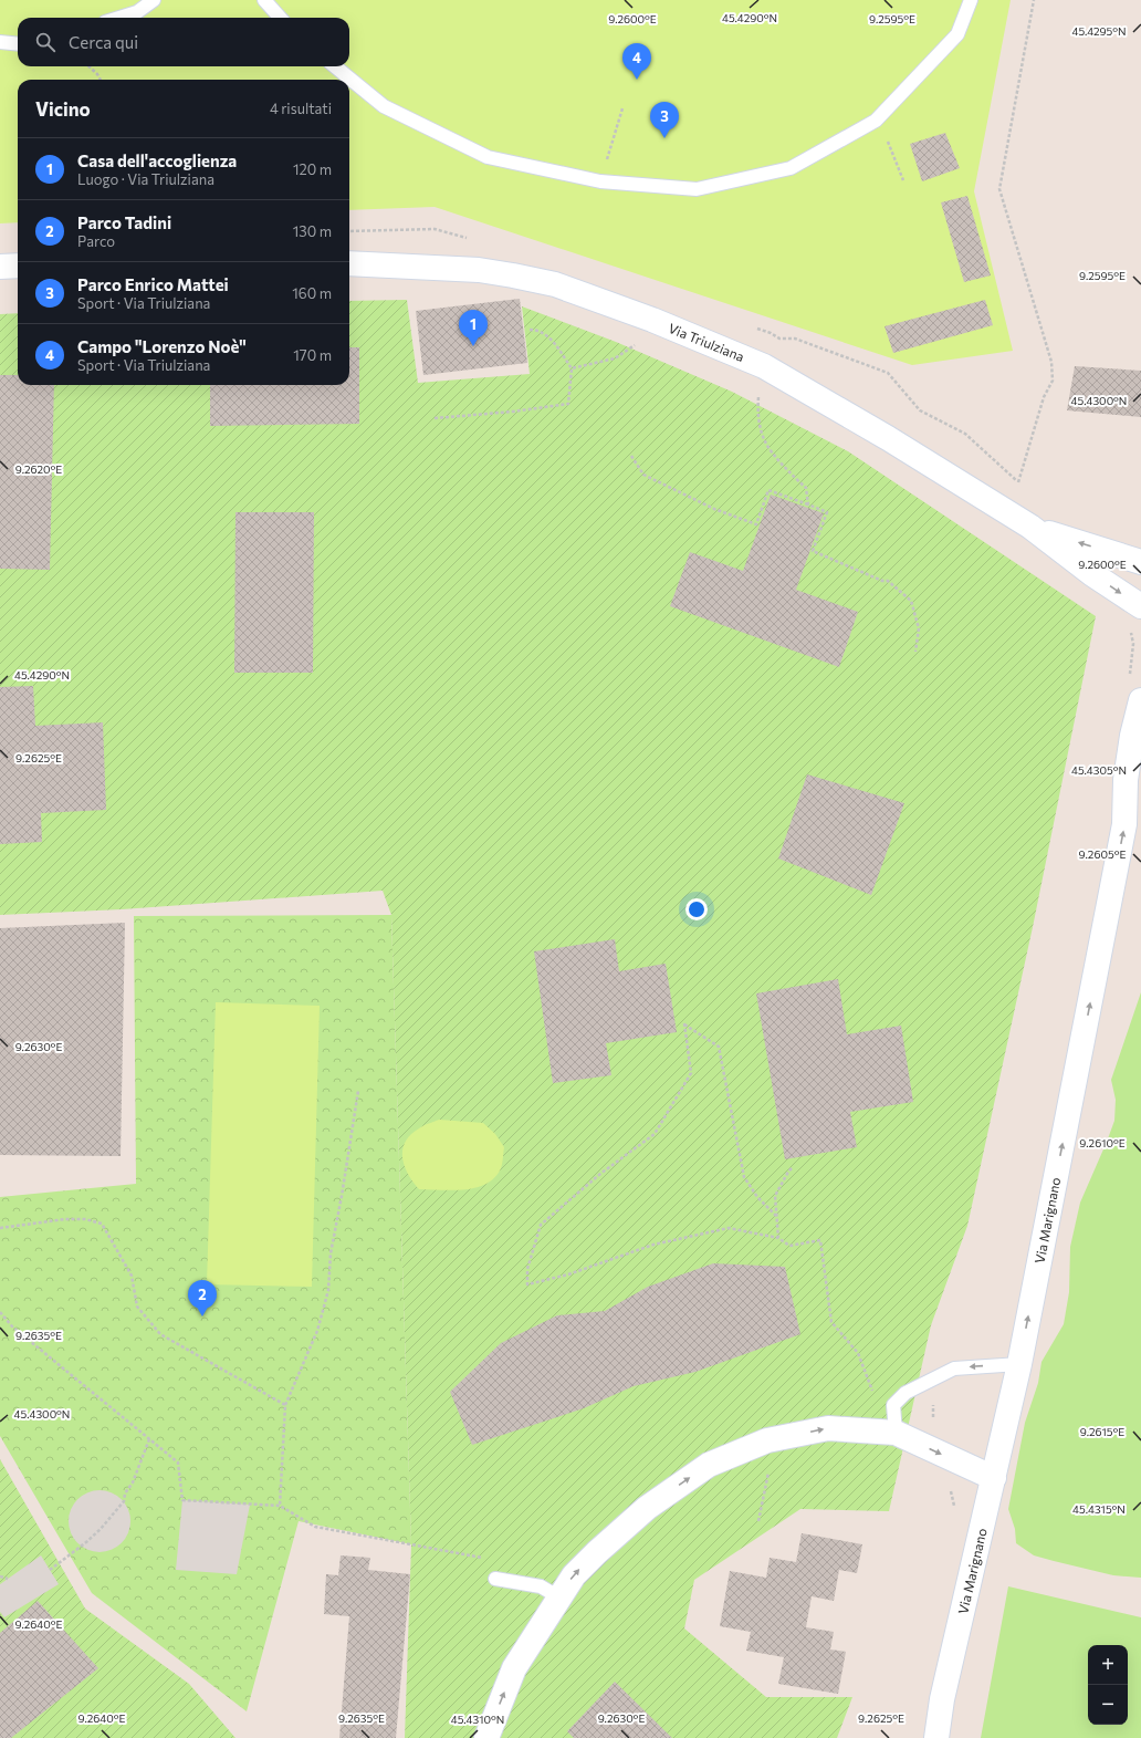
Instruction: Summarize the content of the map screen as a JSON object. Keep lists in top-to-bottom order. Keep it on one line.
{"streets":{"street":["Via Triulziana","Via Marignano"]},"one_way":["Via Marignano"],"page":{"search":"Cerca qui","pins":["4","3","1","2"],"heading":["Vicino","4 risultati"],"list":[{"mark":"1","name":"Casa dell'accoglienza","note":"Luogo · Via Triulziana","value":"120 m"},{"mark":"2","name":"Parco Tadini","note":"Parco","value":"130 m"},{"mark":"3","name":"Parco Enrico Mattei","note":"Sport · Via Triulziana","value":"160 m"},{"mark":"4","name":"Campo \"Lorenzo Noè\"","note":"Sport · Via Triulziana","value":"170 m"}],"map_buttons":["+","−"]},"coordinates":["45.4290°N","9.2600°E","9.2595°E","45.4295°N","45.4300°N","9.2620°E","9.2625°E","45.4305°N","9.2605°E","9.2630°E","9.2610°E","9.2635°E","9.2615°E","45.4315°N","9.2640°E","45.4310°N"]}
